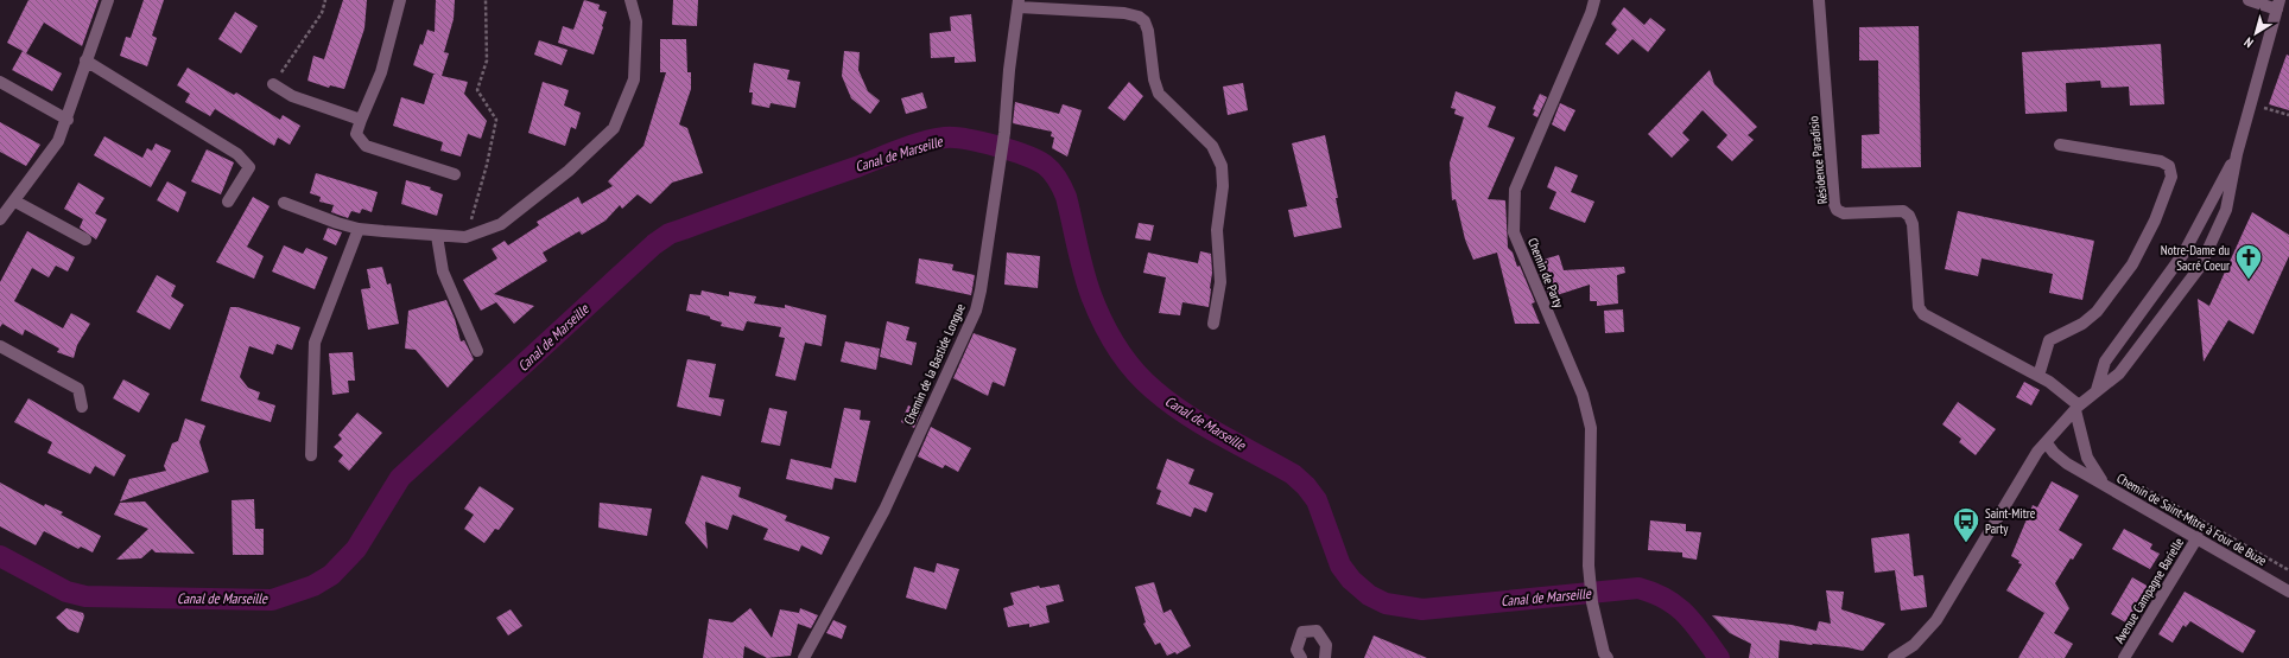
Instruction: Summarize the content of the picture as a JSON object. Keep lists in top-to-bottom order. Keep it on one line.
{"streets":{"street":["Résidence Paradisio","Chemin de Party","Chemin de la Bastide Longue","Chemin de Saint-Mitre à Four de Buze","Avenue Campagne Barielle"]},"crossings":[["Résidence Paradisio","Chemin de Saint-Mitre à Four de Buze"],["Chemin de Saint-Mitre à Four de Buze","Avenue Campagne Barielle"]],"water":["Canal de Marseille"],"places":{"church":["Notre-Dame du Sacré Coeur"],"bus stop":["Saint-Mitre Party"]},"north":"bottom left"}
